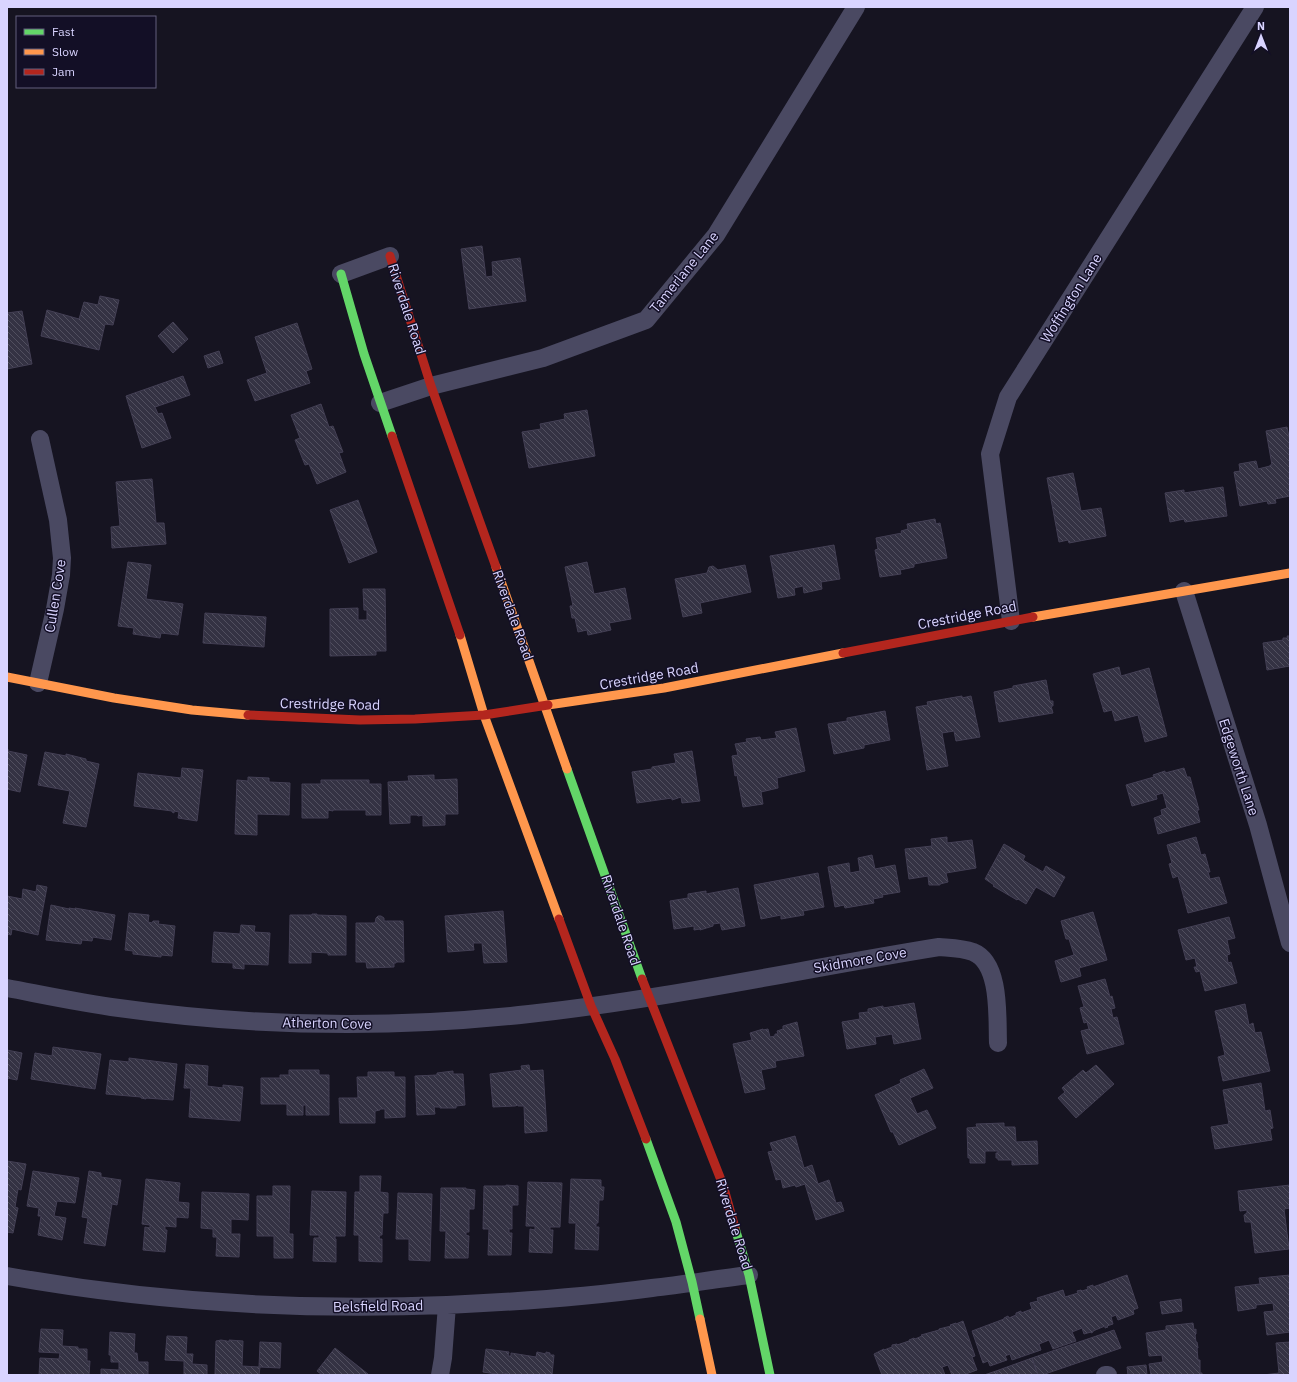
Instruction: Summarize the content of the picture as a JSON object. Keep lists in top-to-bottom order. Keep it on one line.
{"streets":{"street":["Tamerlane Lane","Woffington Lane","Riverdale Road","Cullen Cove","Crestridge Road","Edgeworth Lane","Skidmore Cove","Atherton Cove","Belsfield Road"]},"crossings":[["Tamerlane Lane","Riverdale Road"],["Woffington Lane","Crestridge Road"],["Riverdale Road","Crestridge Road"],["Riverdale Road","Skidmore Cove"],["Riverdale Road","Atherton Cove"],["Riverdale Road","Belsfield Road"],["Cullen Cove","Crestridge Road"],["Crestridge Road","Edgeworth Lane"],["Skidmore Cove","Atherton Cove"]],"legend":["Fast","Slow","Jam"],"north":"top"}
